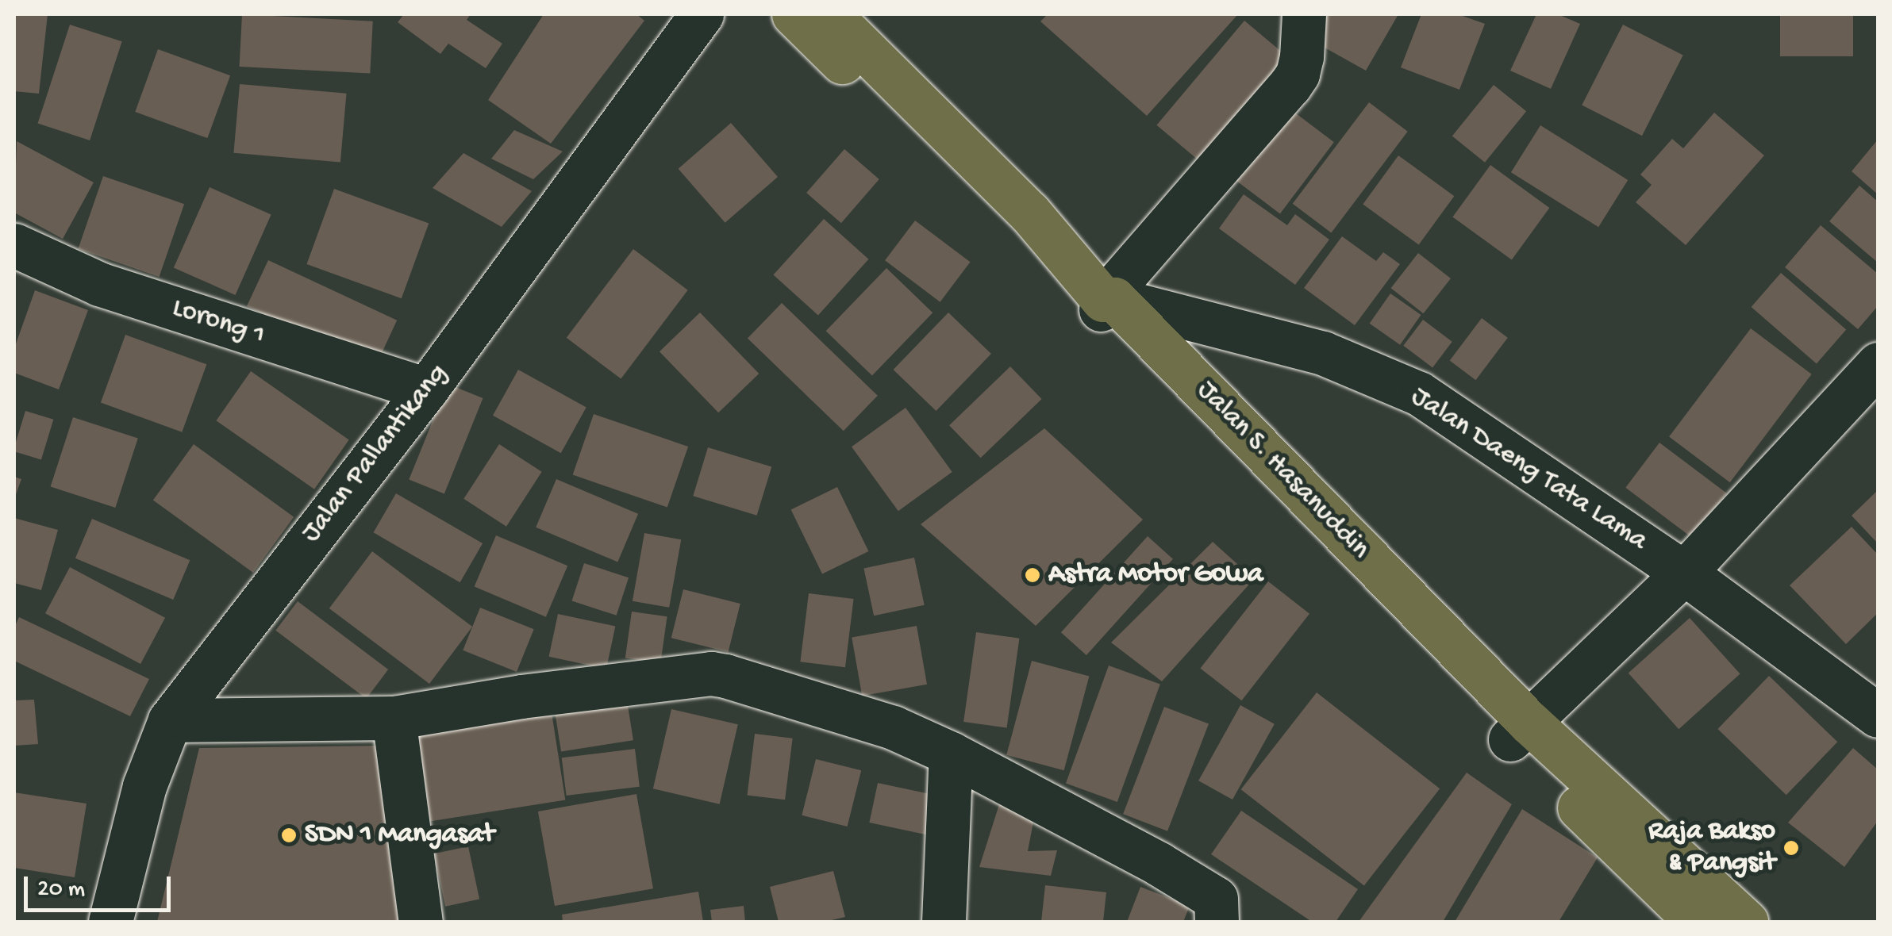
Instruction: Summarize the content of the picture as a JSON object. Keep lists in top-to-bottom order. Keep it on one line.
{"streets":{"highway":["Jalan S. Hasanuddin"],"street":["Lorong 1","Jalan Pallantikang","Jalan Daeng Tata Lama"]},"crossings":[["Lorong 1","Jalan Pallantikang"],["Jalan Daeng Tata Lama","Jalan S. Hasanuddin"]],"places":["Astra Motor Gowa","SDN 1 Mangasat","Raja Bakso & Pangsit"],"scale_bar":"20 m"}
